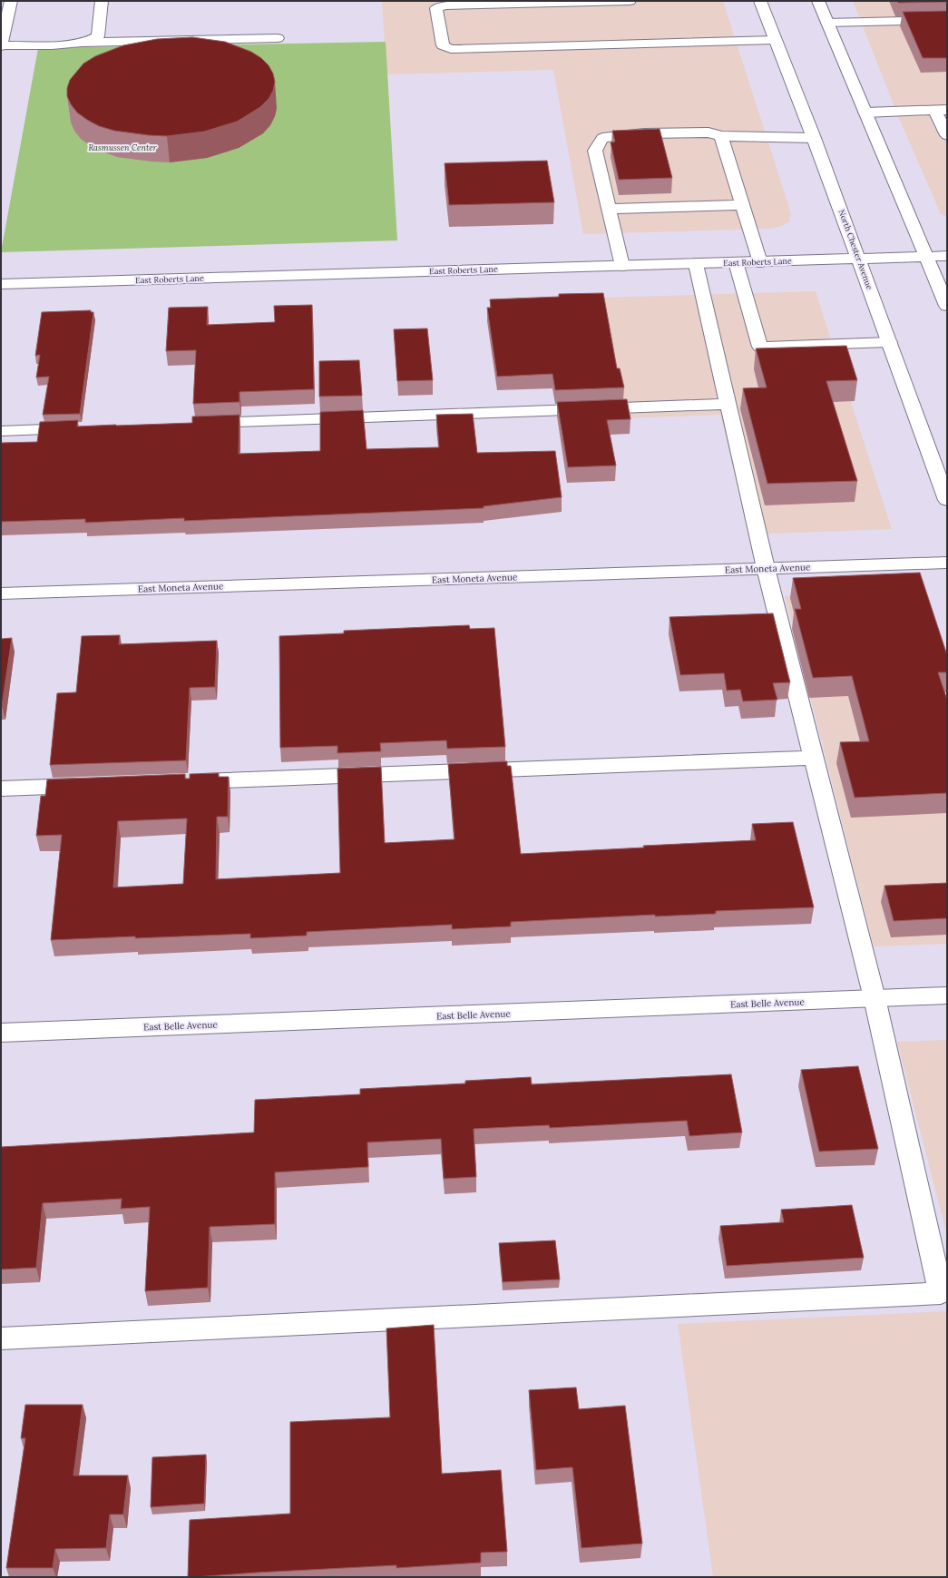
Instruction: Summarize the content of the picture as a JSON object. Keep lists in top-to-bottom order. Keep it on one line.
{"streets":{"main road":["North Chester Avenue","East Roberts Lane","East Moneta Avenue","East Belle Avenue"]},"crossings":[["North Chester Avenue","East Roberts Lane"]],"parks":["Rasmussen Center"]}
